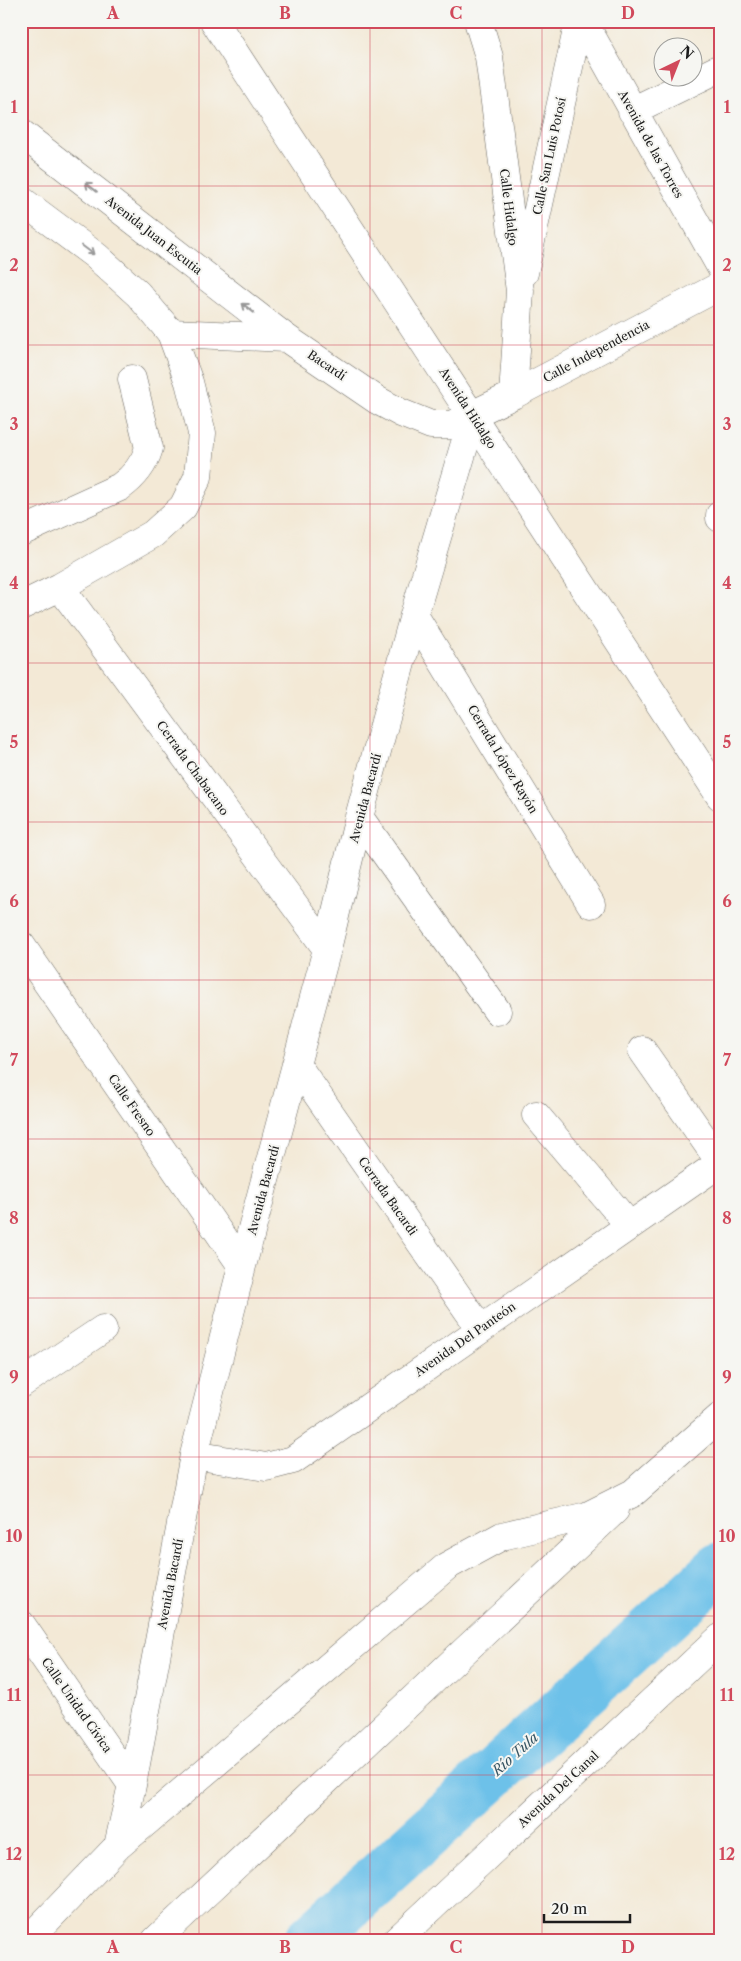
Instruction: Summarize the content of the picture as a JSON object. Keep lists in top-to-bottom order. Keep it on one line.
{"streets":{"street":["Avenida de las Torres","Calle San Luis Potosí","Calle Hidalgo","Avenida Juan Escutia","Calle Independencia","Bacardí","Avenida Hidalgo","Cerrada López Rayón","Cerrada Chabacano","Avenida Bacardí","Calle Fresno","Cerrada Bacardi","Avenida Del Panteón","Calle Unidad Cívica","Avenida Del Canal"]},"crossings":[["Avenida de las Torres","Calle San Luis Potosí"],["Calle San Luis Potosí","Calle Hidalgo"],["Calle Hidalgo","Calle Independencia"],["Avenida Juan Escutia","Bacardí"],["Calle Independencia","Bacardí"],["Calle Independencia","Avenida Hidalgo"],["Calle Independencia","Avenida Bacardí"],["Bacardí","Avenida Hidalgo"],["Bacardí","Avenida Bacardí"],["Avenida Hidalgo","Avenida Bacardí"],["Cerrada López Rayón","Avenida Bacardí"],["Cerrada Chabacano","Avenida Bacardí"],["Avenida Bacardí","Calle Fresno"],["Avenida Bacardí","Cerrada Bacardi"],["Avenida Bacardí","Avenida Del Panteón"],["Avenida Bacardí","Calle Unidad Cívica"],["Cerrada Bacardi","Avenida Del Panteón"]],"water":["Río Tula"],"scale_bar":"20 m","north":"top right","grid":{"columns":["A","B","C","D"],"rows":["1","2","3","4","5","6","7","8","9","10","11","12"]}}
